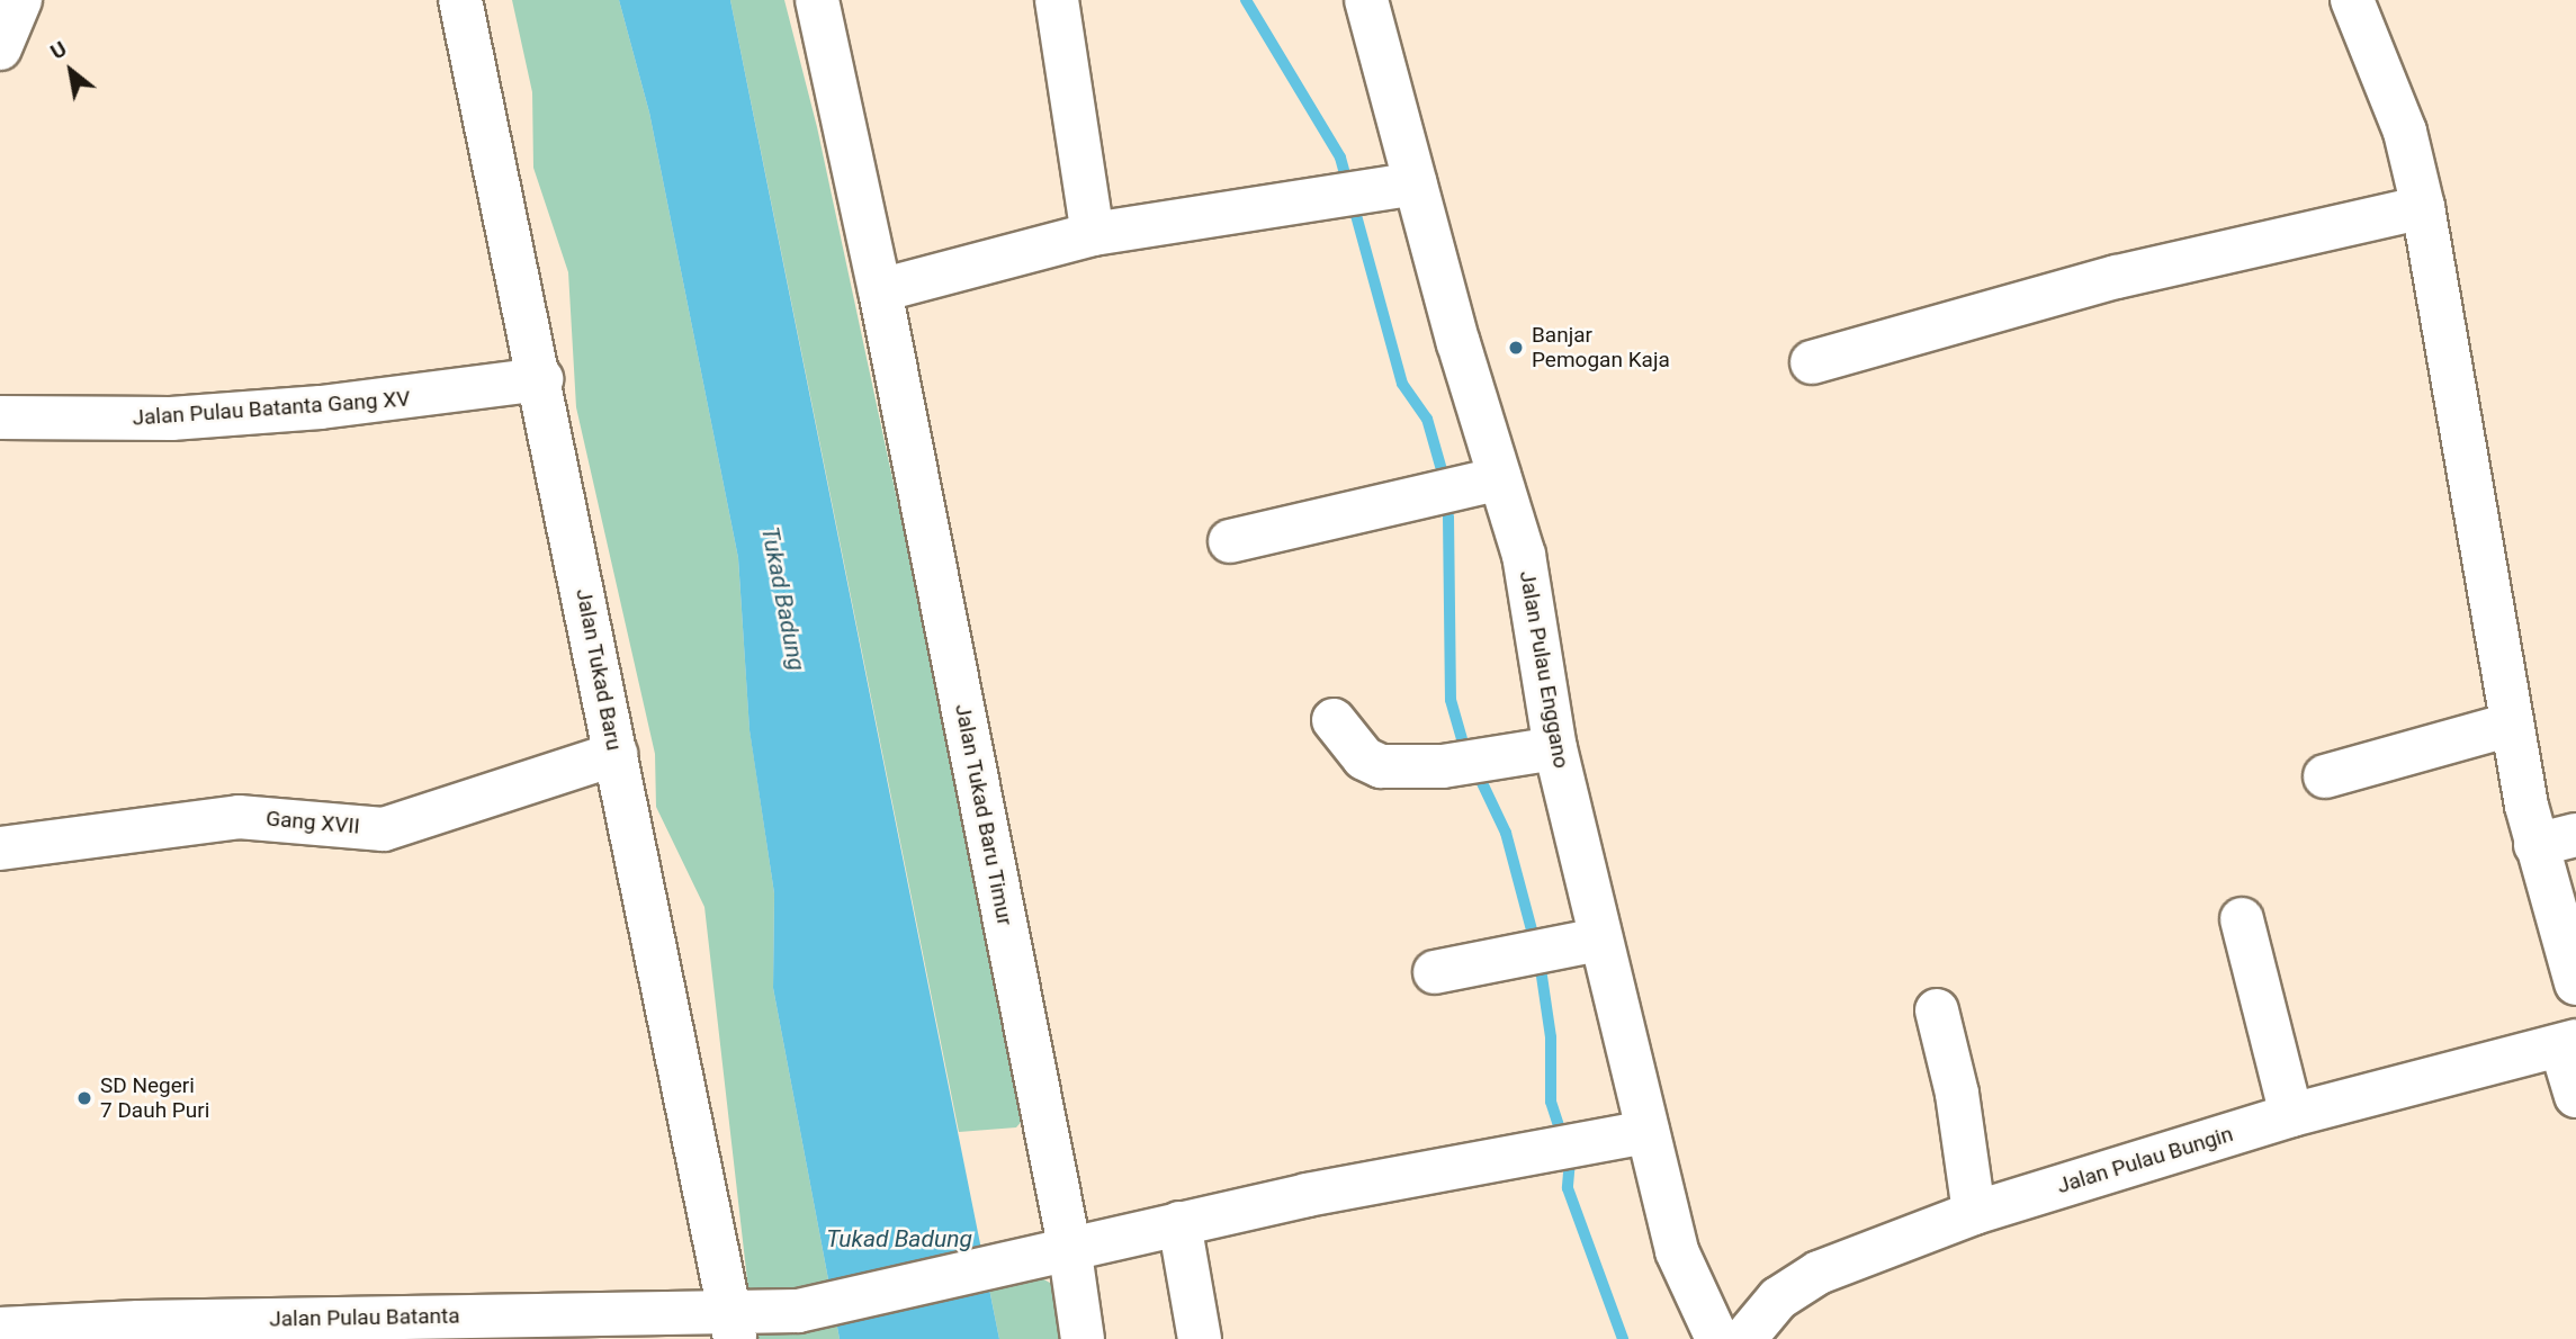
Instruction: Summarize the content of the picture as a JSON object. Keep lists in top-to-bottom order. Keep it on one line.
{"streets":{"street":["Jalan Pulau Batanta Gang XV","Jalan Tukad Baru","Jalan Pulau Enggano","Jalan Tukad Baru Timur","Gang XVII","Jalan Pulau Bungin","Jalan Pulau Batanta"]},"crossings":[["Jalan Pulau Batanta Gang XV","Jalan Tukad Baru"],["Jalan Tukad Baru","Gang XVII"],["Jalan Tukad Baru","Jalan Pulau Batanta"],["Jalan Pulau Enggano","Jalan Pulau Batanta"],["Jalan Tukad Baru Timur","Jalan Pulau Batanta"]],"water":["Tukad Badung"],"places":["Banjar Pemogan Kaja","SD Negeri 7 Dauh Puri"],"north":"top left"}
